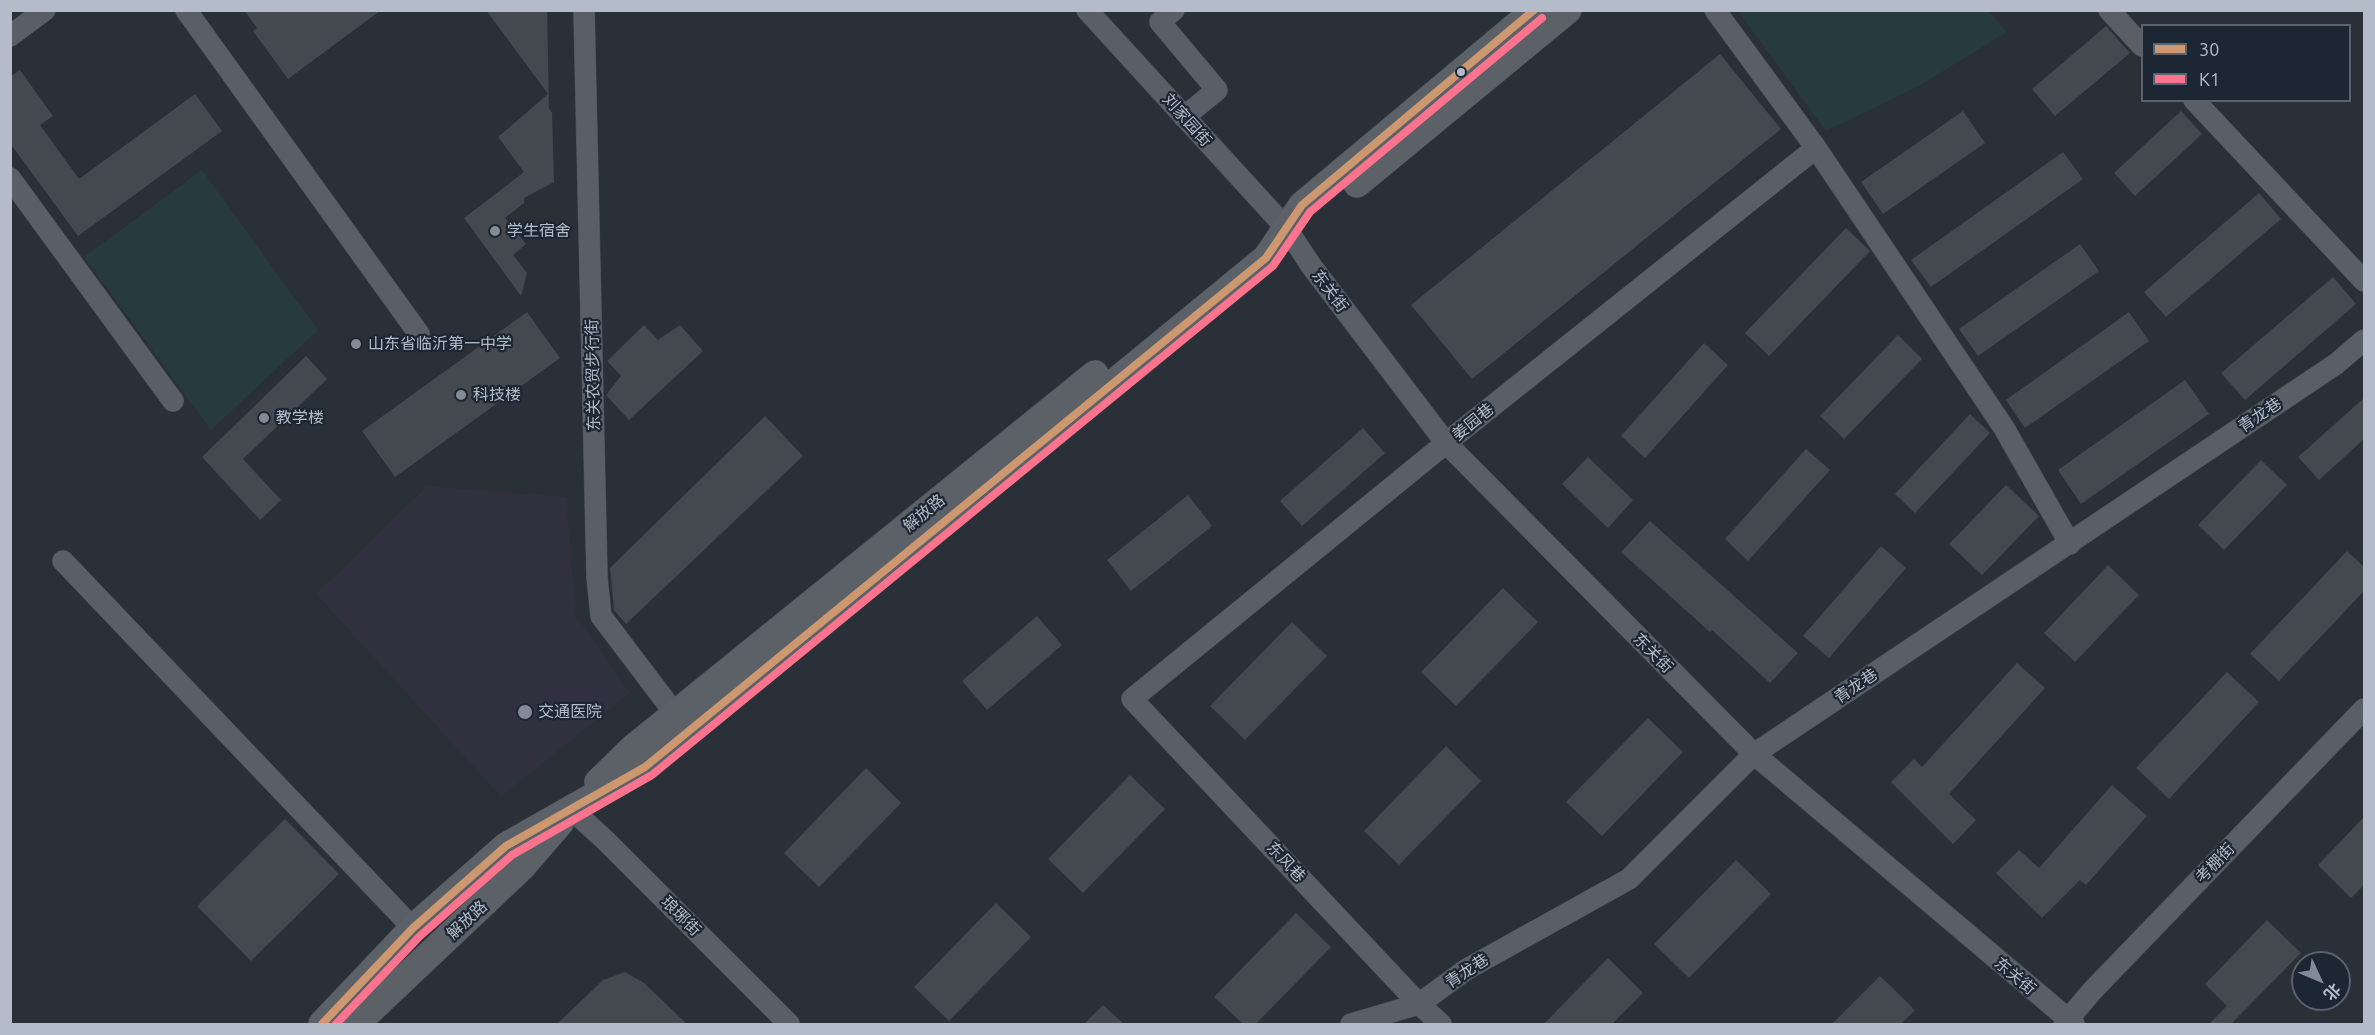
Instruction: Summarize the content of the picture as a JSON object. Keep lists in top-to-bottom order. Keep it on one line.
{"streets":{"main road":["解放路"],"street":["刘家园街","东关街","东关农贸步行街","青龙巷","姜园巷","东风巷","考棚街","琅琊街"]},"crossings":[["刘家园街","东关街"],["刘家园街","解放路"],["东关街","青龙巷"],["东关街","姜园巷"],["东关街","解放路"],["东关街","考棚街"],["东关农贸步行街","解放路"],["青龙巷","东风巷"],["姜园巷","东风巷"],["解放路","琅琊街"]],"places":["学生宿舍","山东省临沂第一中学","科技楼","教学楼","交通医院"],"lines":["transit line 30","transit line K1"],"legend":["30","K1"],"north":"bottom right"}
